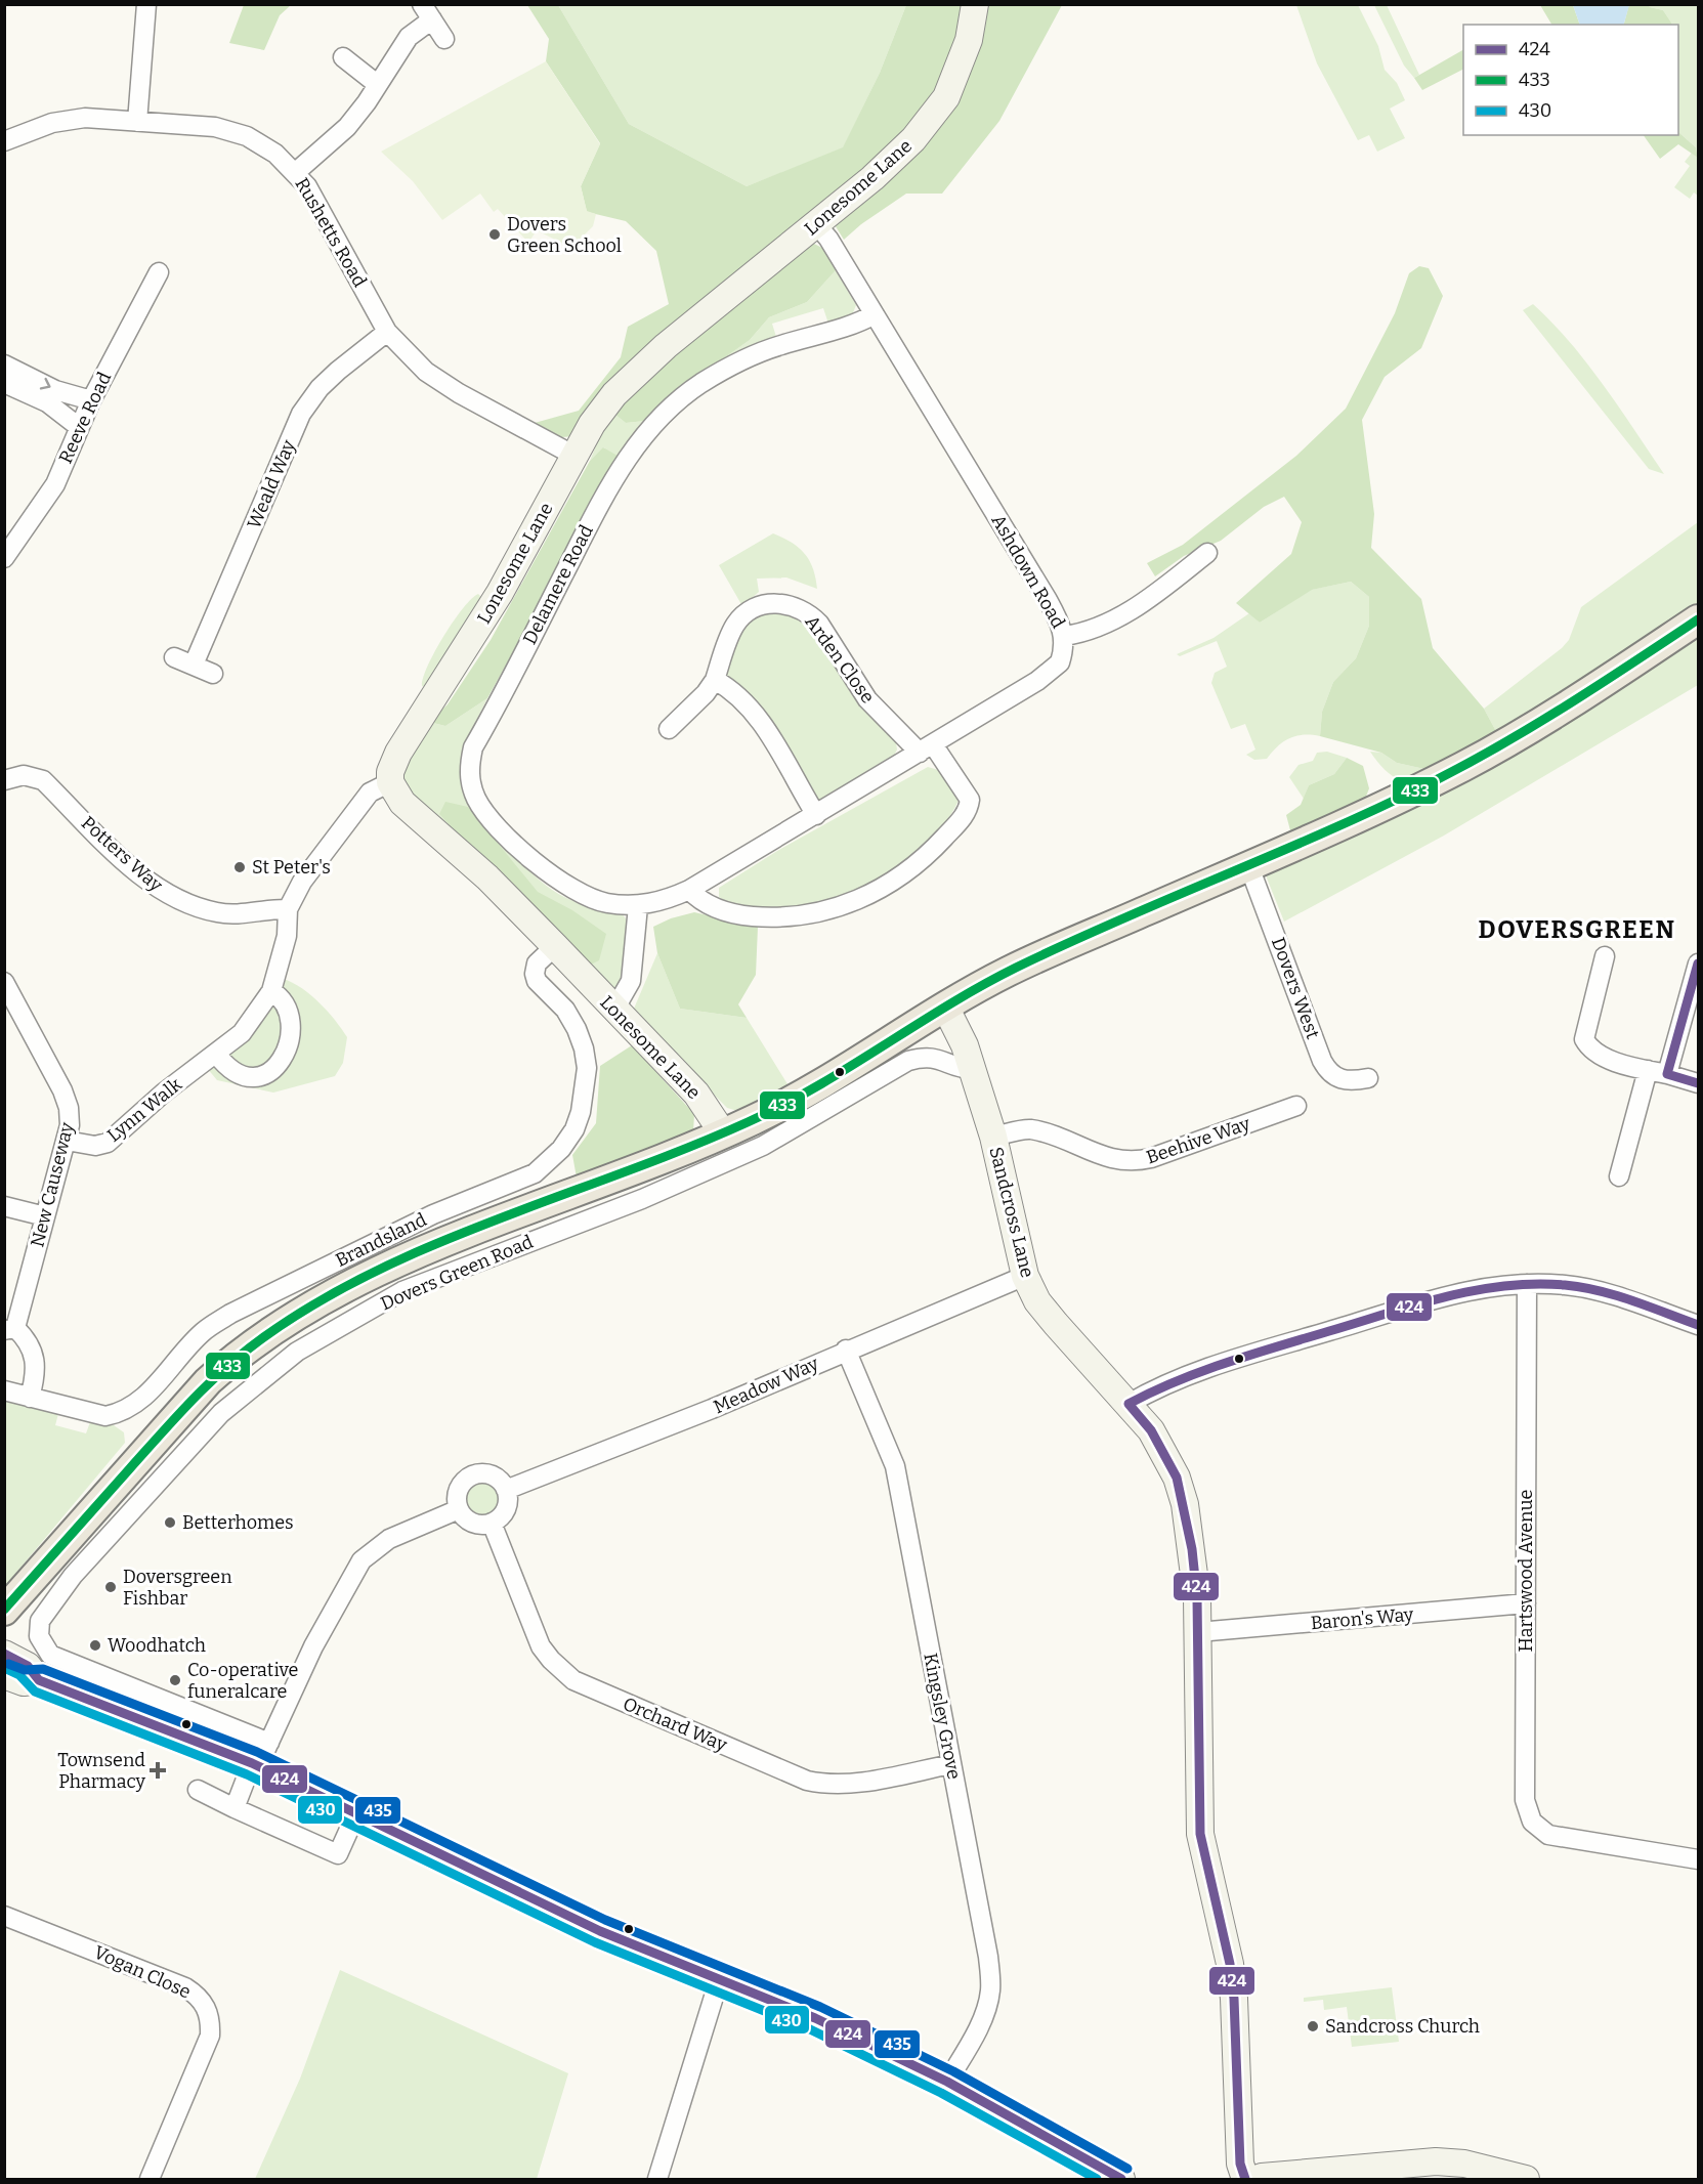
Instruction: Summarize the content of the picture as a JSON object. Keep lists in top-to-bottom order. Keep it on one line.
{"streets":{"main road":["Dovers Green Road"],"street":["Lonesome Lane","Rushetts Road","Reeve Road","Weald Way","Ashdown Road","Delamere Road","Arden Close","Potters Way","Dovers West","Lynn Walk","Beehive Way","New Causeway","Sandcross Lane","Brandsland","Meadow Way","Hartswood Avenue","Baron's Way","Kingsley Grove","Orchard Way","Vogan Close"]},"crossings":[["Lonesome Lane","Rushetts Road"],["Lonesome Lane","Ashdown Road"],["Lonesome Lane","Lynn Walk"],["Lonesome Lane","Brandsland"],["Lonesome Lane","Dovers Green Road"],["Rushetts Road","Weald Way"],["Ashdown Road","Delamere Road"],["Ashdown Road","Arden Close"],["Potters Way","Lynn Walk"],["Dovers West","Dovers Green Road"],["Lynn Walk","New Causeway"],["Beehive Way","Sandcross Lane"],["New Causeway","Brandsland"],["Sandcross Lane","Dovers Green Road"],["Sandcross Lane","Meadow Way"],["Sandcross Lane","Baron's Way"],["Meadow Way","Kingsley Grove"],["Meadow Way","Orchard Way"],["Hartswood Avenue","Baron's Way"],["Kingsley Grove","Orchard Way"]],"districts":["DOVERSGREEN"],"places":{"other":["Dovers Green School","St Peter's","Betterhomes","Doversgreen Fishbar","Woodhatch","Co-operative funeralcare","Sandcross Church"],"health":["Townsend Pharmacy"]},"lines":["transit line 433","transit line 424","transit line 435","transit line 430"],"legend":["424","433","430"]}
